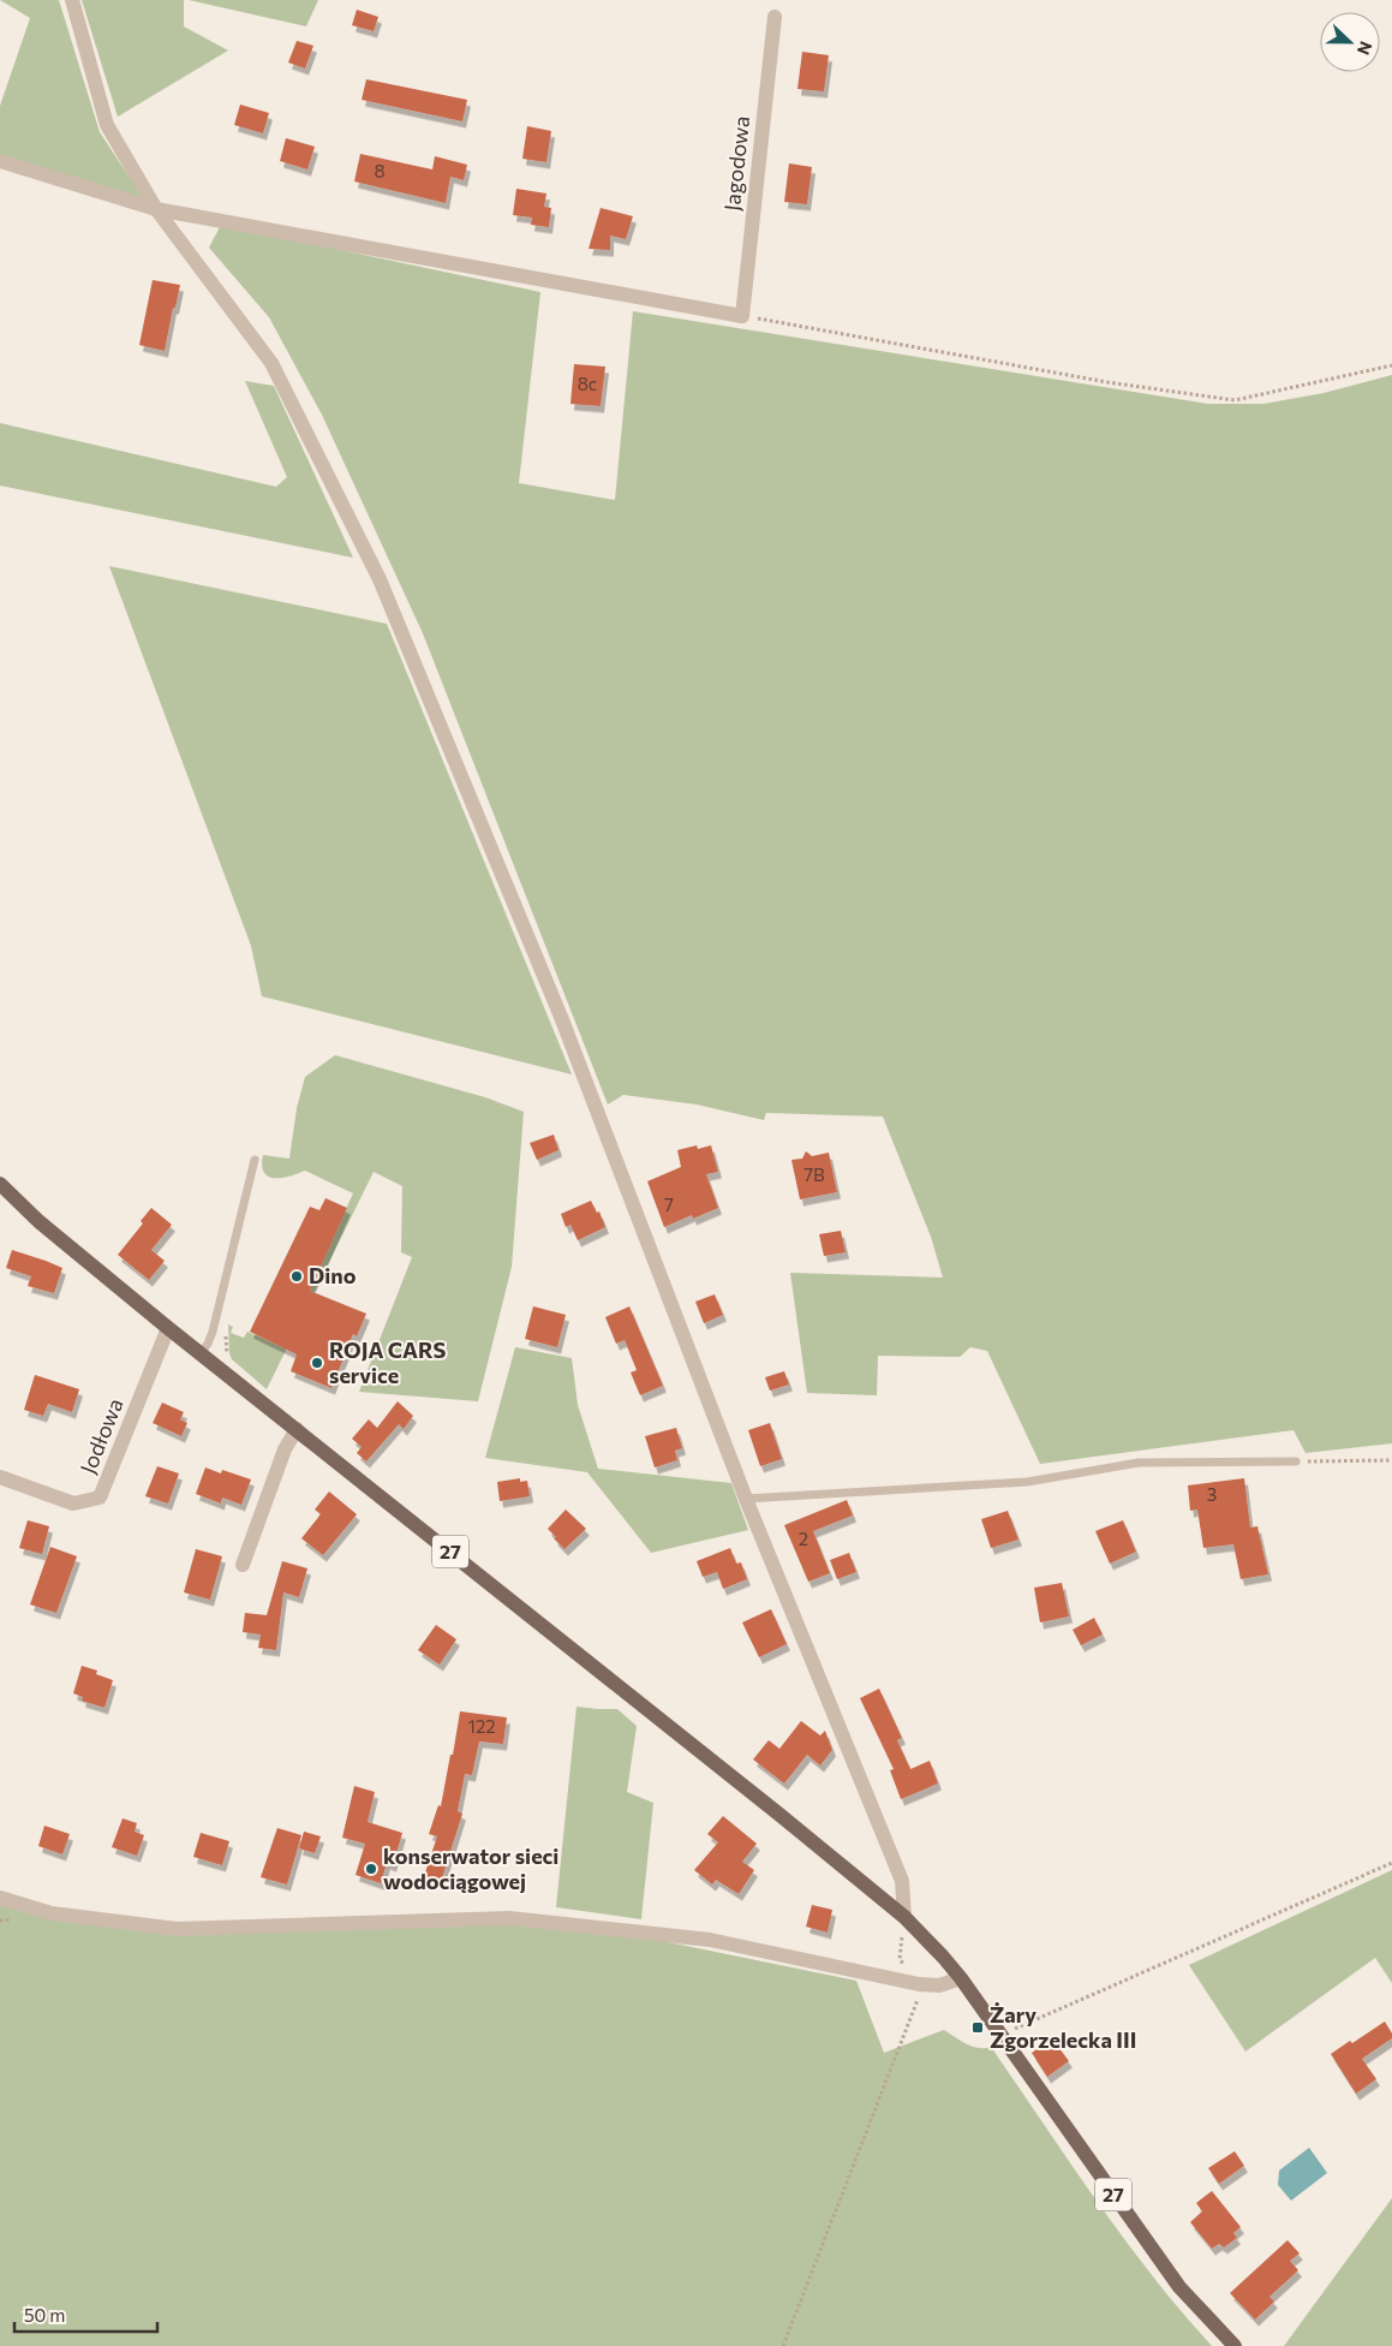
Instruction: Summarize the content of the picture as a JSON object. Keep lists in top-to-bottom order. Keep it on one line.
{"streets":{"main road":["27"],"street":["Jagodowa","Jodłowa"]},"crossings":[["Jodłowa","27"]],"places":{"other":["Dino","ROJA CARS service","konserwator sieci wodociągowej"],"transit":["Żary Zgorzelecka III"]},"house_numbers":["8","8c","7B","7","3","2","122"],"scale_bar":"50 m","north":"right"}
